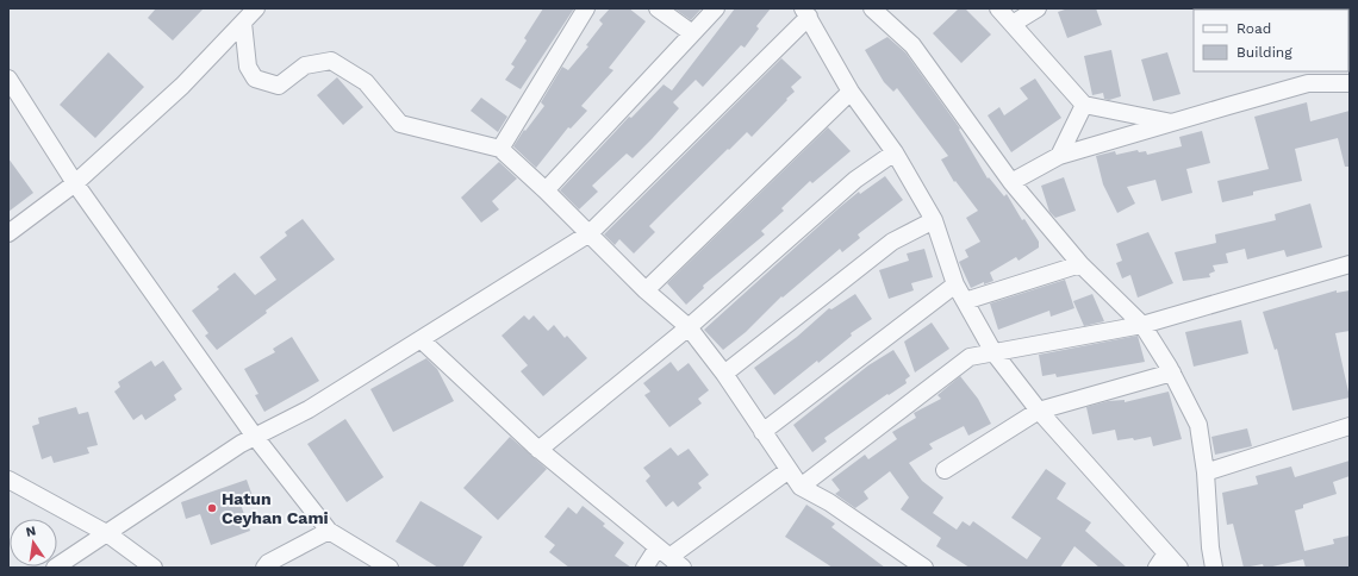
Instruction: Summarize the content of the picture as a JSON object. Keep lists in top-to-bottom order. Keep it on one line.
{"places":["Hatun Ceyhan Cami"],"legend":["Road","Building"],"north":"top"}
